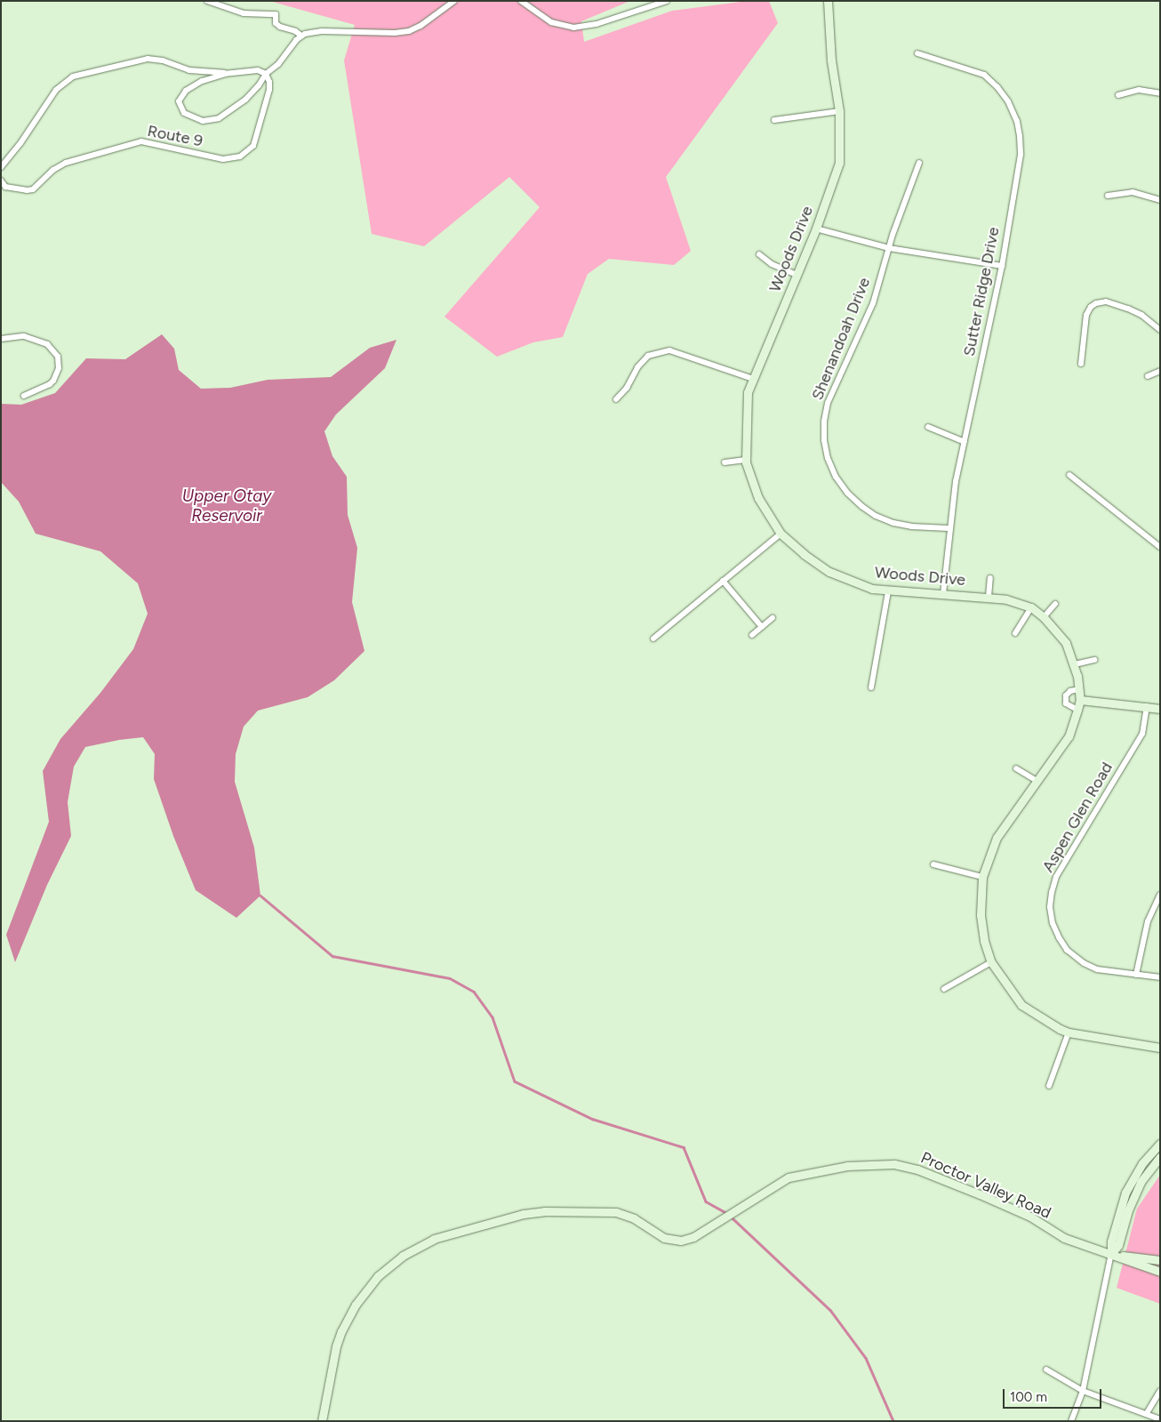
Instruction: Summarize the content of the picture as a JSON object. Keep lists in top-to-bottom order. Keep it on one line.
{"streets":{"street":["Route 9","Woods Drive","Sutter Ridge Drive","Shenandoah Drive","Aspen Glen Road","Proctor Valley Road"]},"crossings":[["Woods Drive","Sutter Ridge Drive"],["Sutter Ridge Drive","Shenandoah Drive"]],"water":["Upper Otay Reservoir"],"scale_bar":"100 m"}
